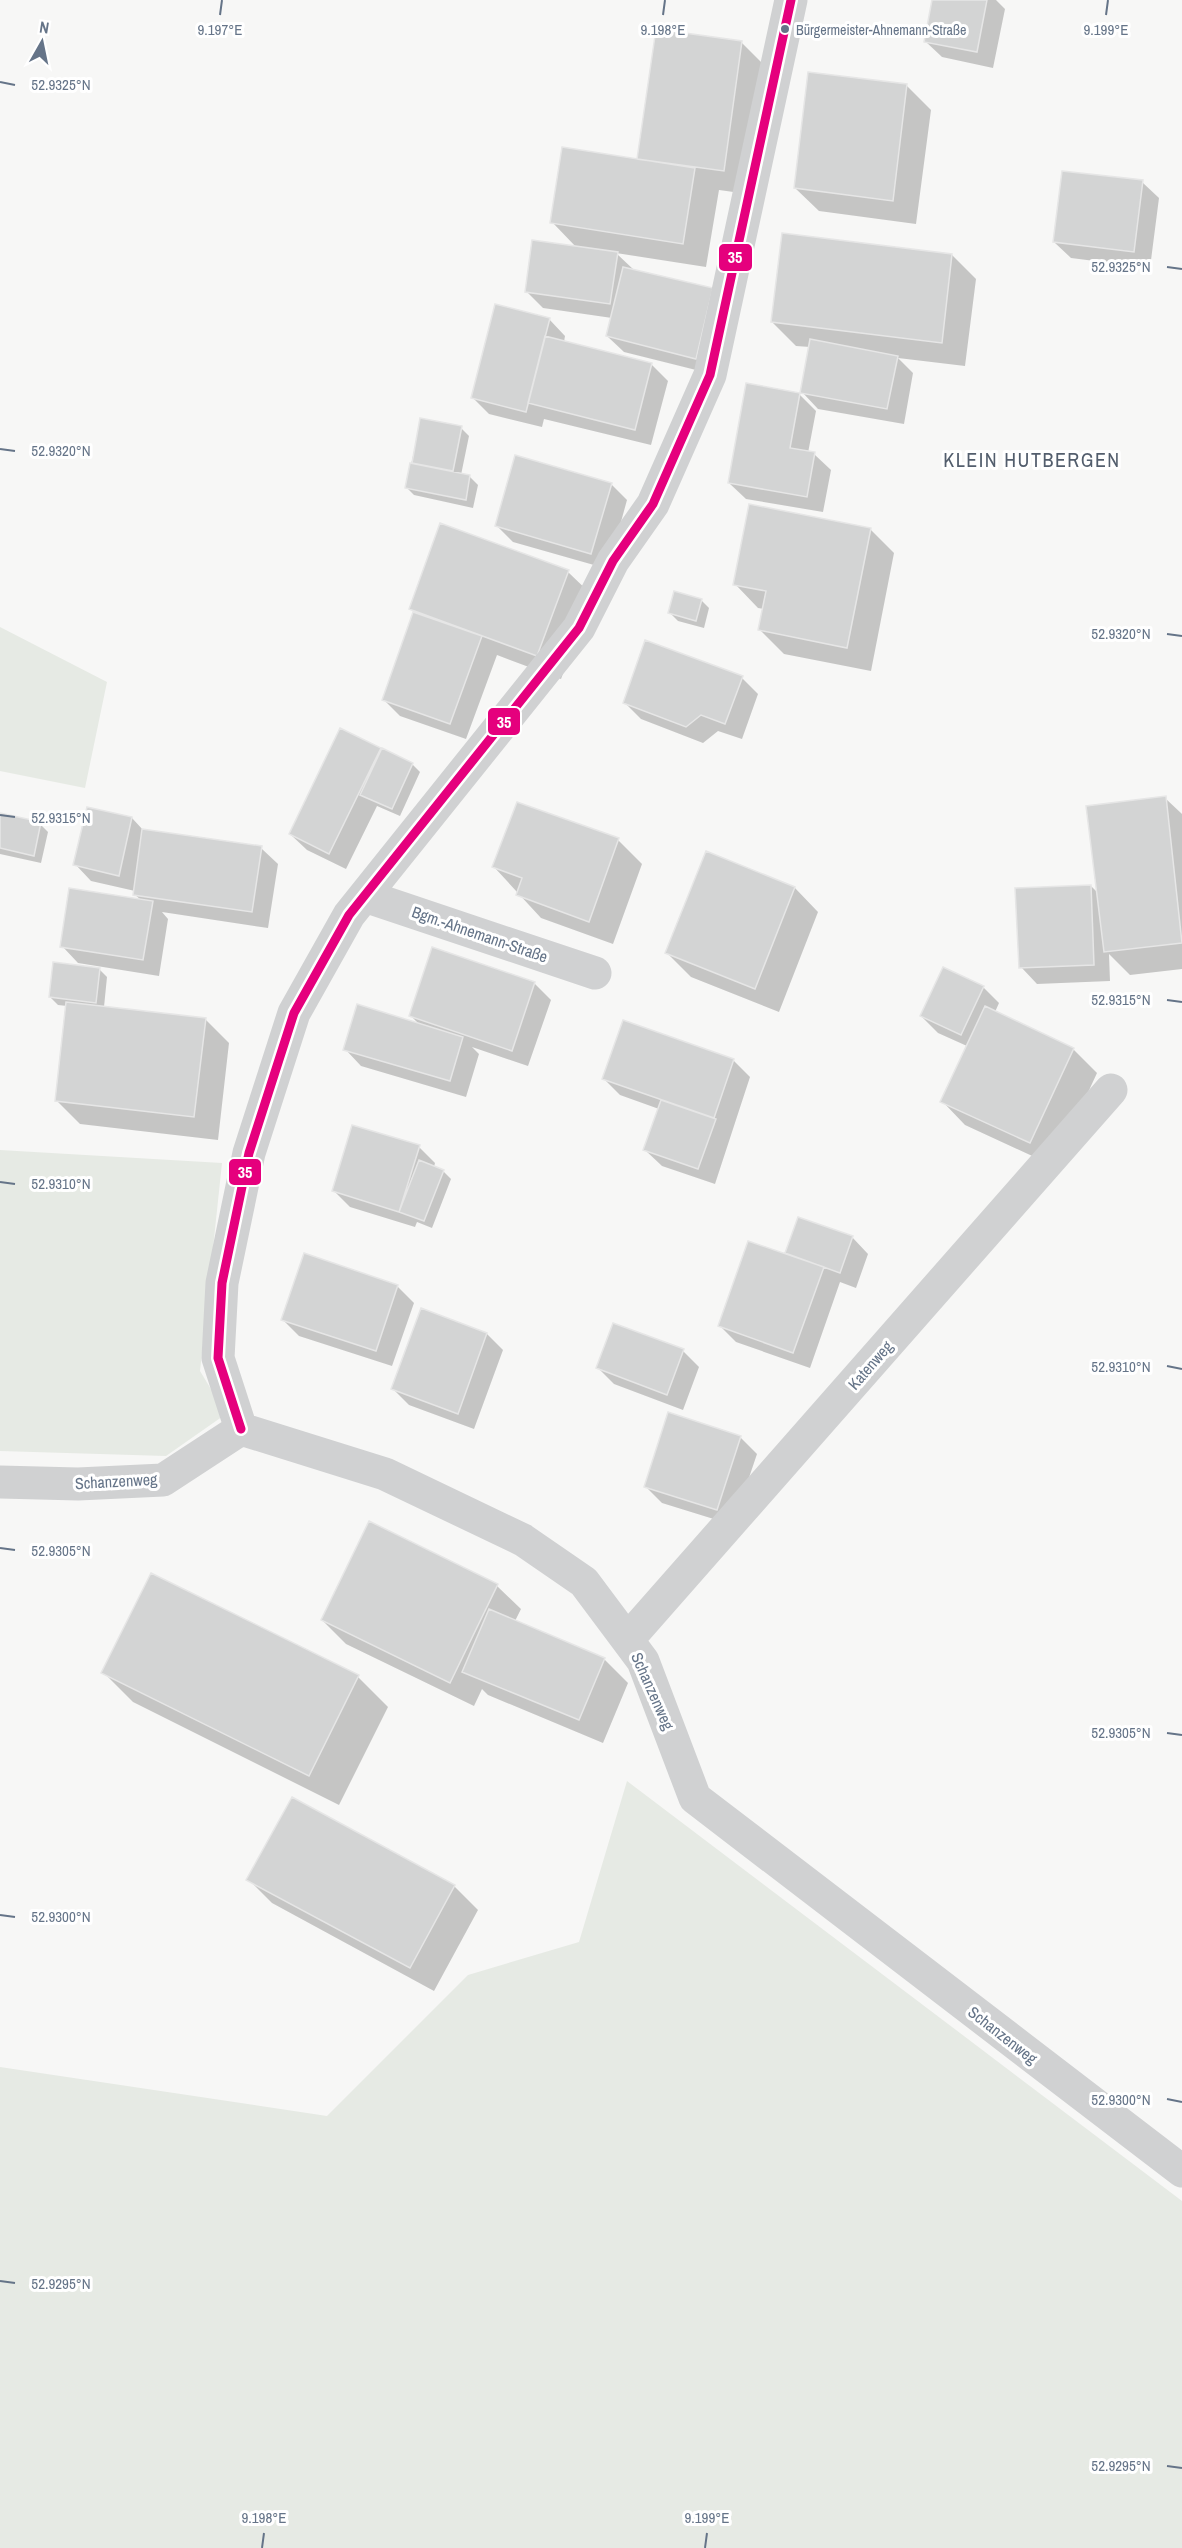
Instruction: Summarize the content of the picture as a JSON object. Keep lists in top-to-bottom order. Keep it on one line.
{"streets":{"street":["Bgm.-Ahnemann-Straße","Katenweg","Schanzenweg"]},"crossings":[["Katenweg","Schanzenweg"]],"districts":["KLEIN HUTBERGEN"],"places":["Bürgermeister-Ahnemann-Straße"],"lines":["transit line 35"],"north":"top","coordinates":["9.197°E","9.198°E","9.199°E","52.9325°N","52.9320°N","52.9315°N","52.9310°N","52.9305°N","52.9300°N","52.9295°N"]}
